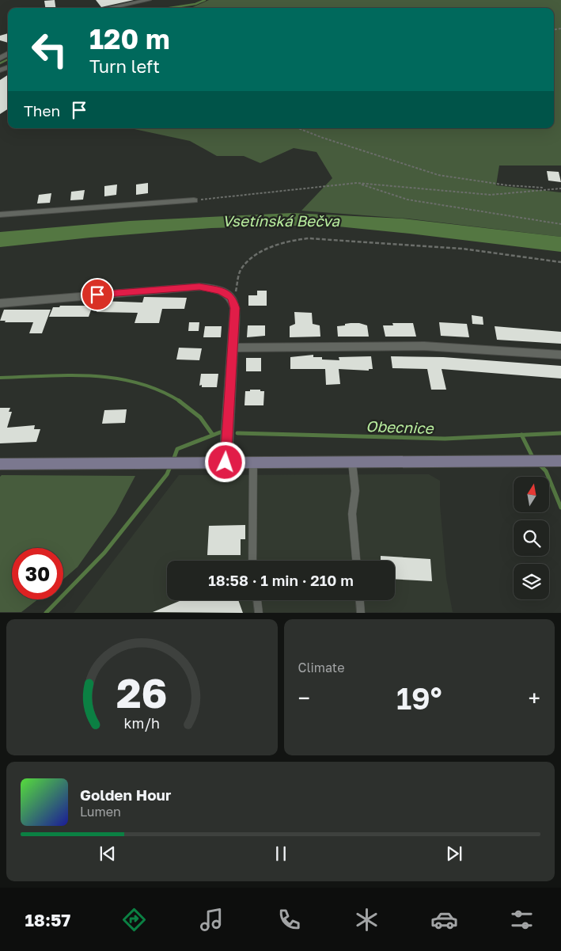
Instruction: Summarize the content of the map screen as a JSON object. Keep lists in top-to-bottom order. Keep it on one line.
{"water":["Vsetínská Bečva","Obecnice"],"north":"top","page":{"turn":["120 m","Turn left"],"then":"Then","limit":"30","trip":"18:58 · 1 min · 210 m","tile":"Climate","heat":["−","19°","+"],"song":["Golden Hour","Lumen"],"tabs":"18:57","gauge":["26","km/h"]}}
